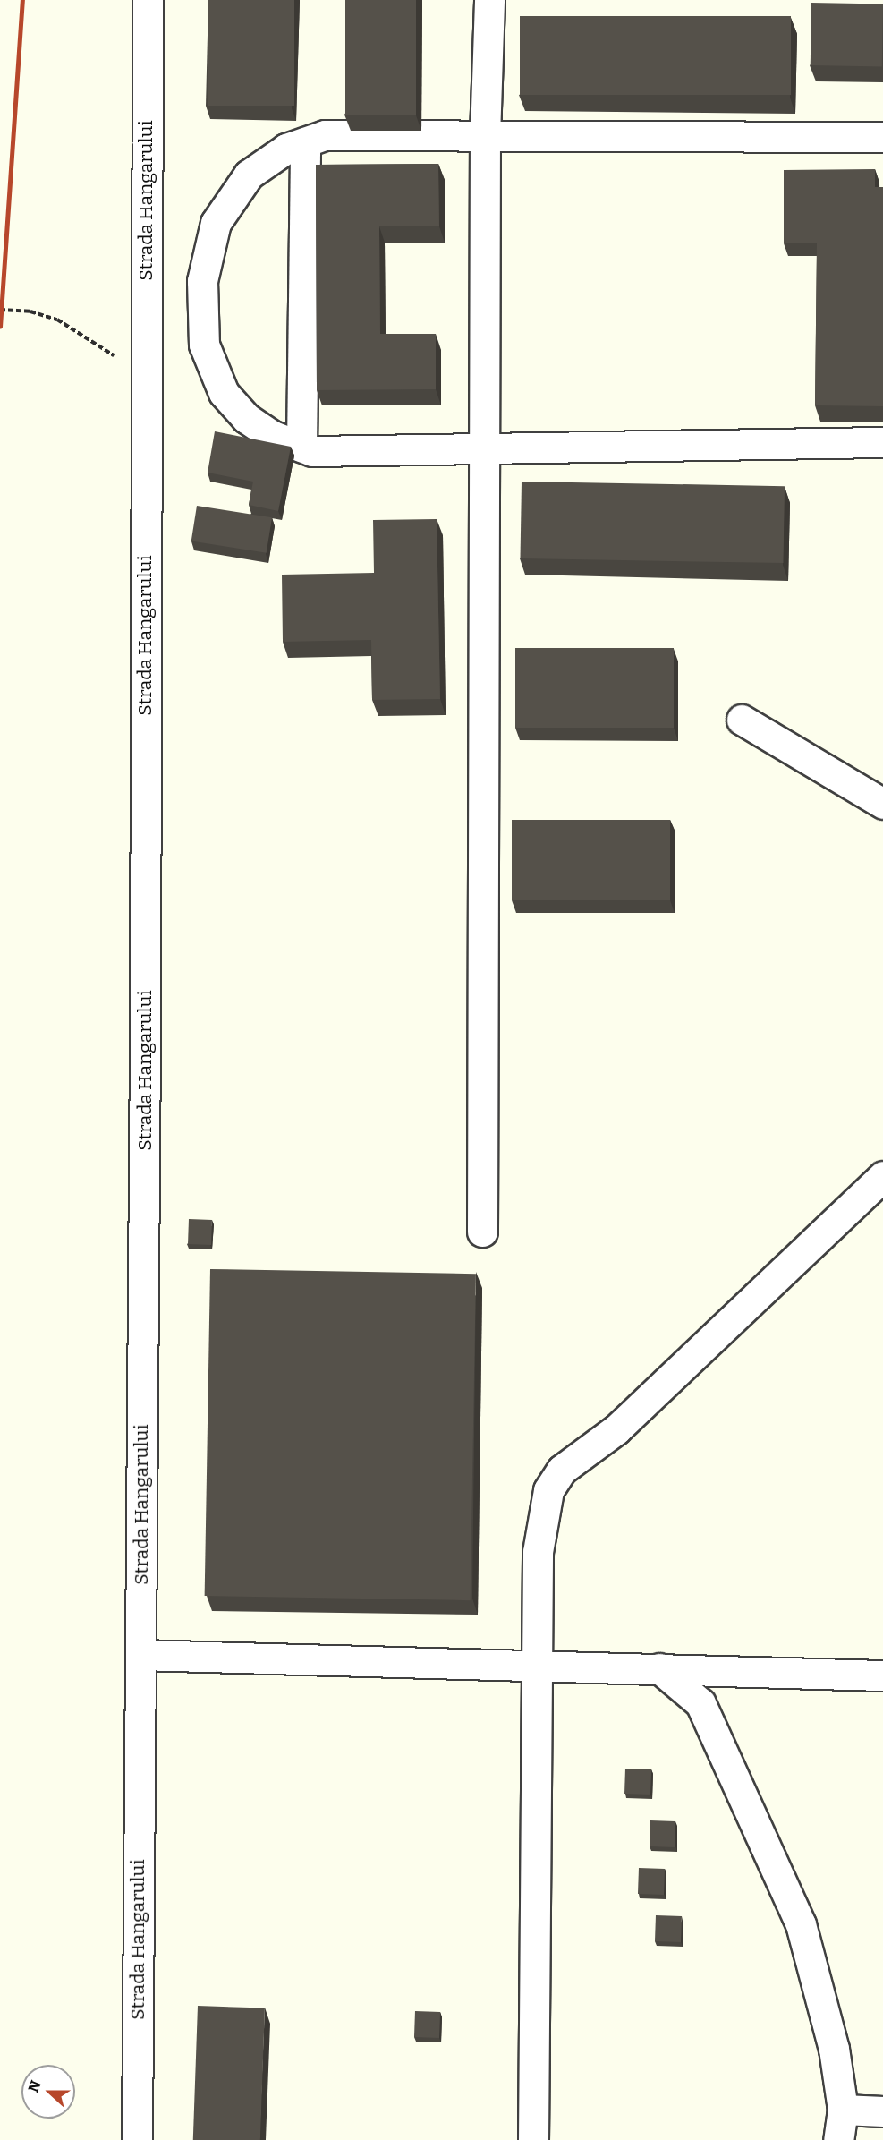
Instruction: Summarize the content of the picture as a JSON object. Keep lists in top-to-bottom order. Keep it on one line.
{"streets":{"street":["Strada Hangarului"]},"north":"left"}
